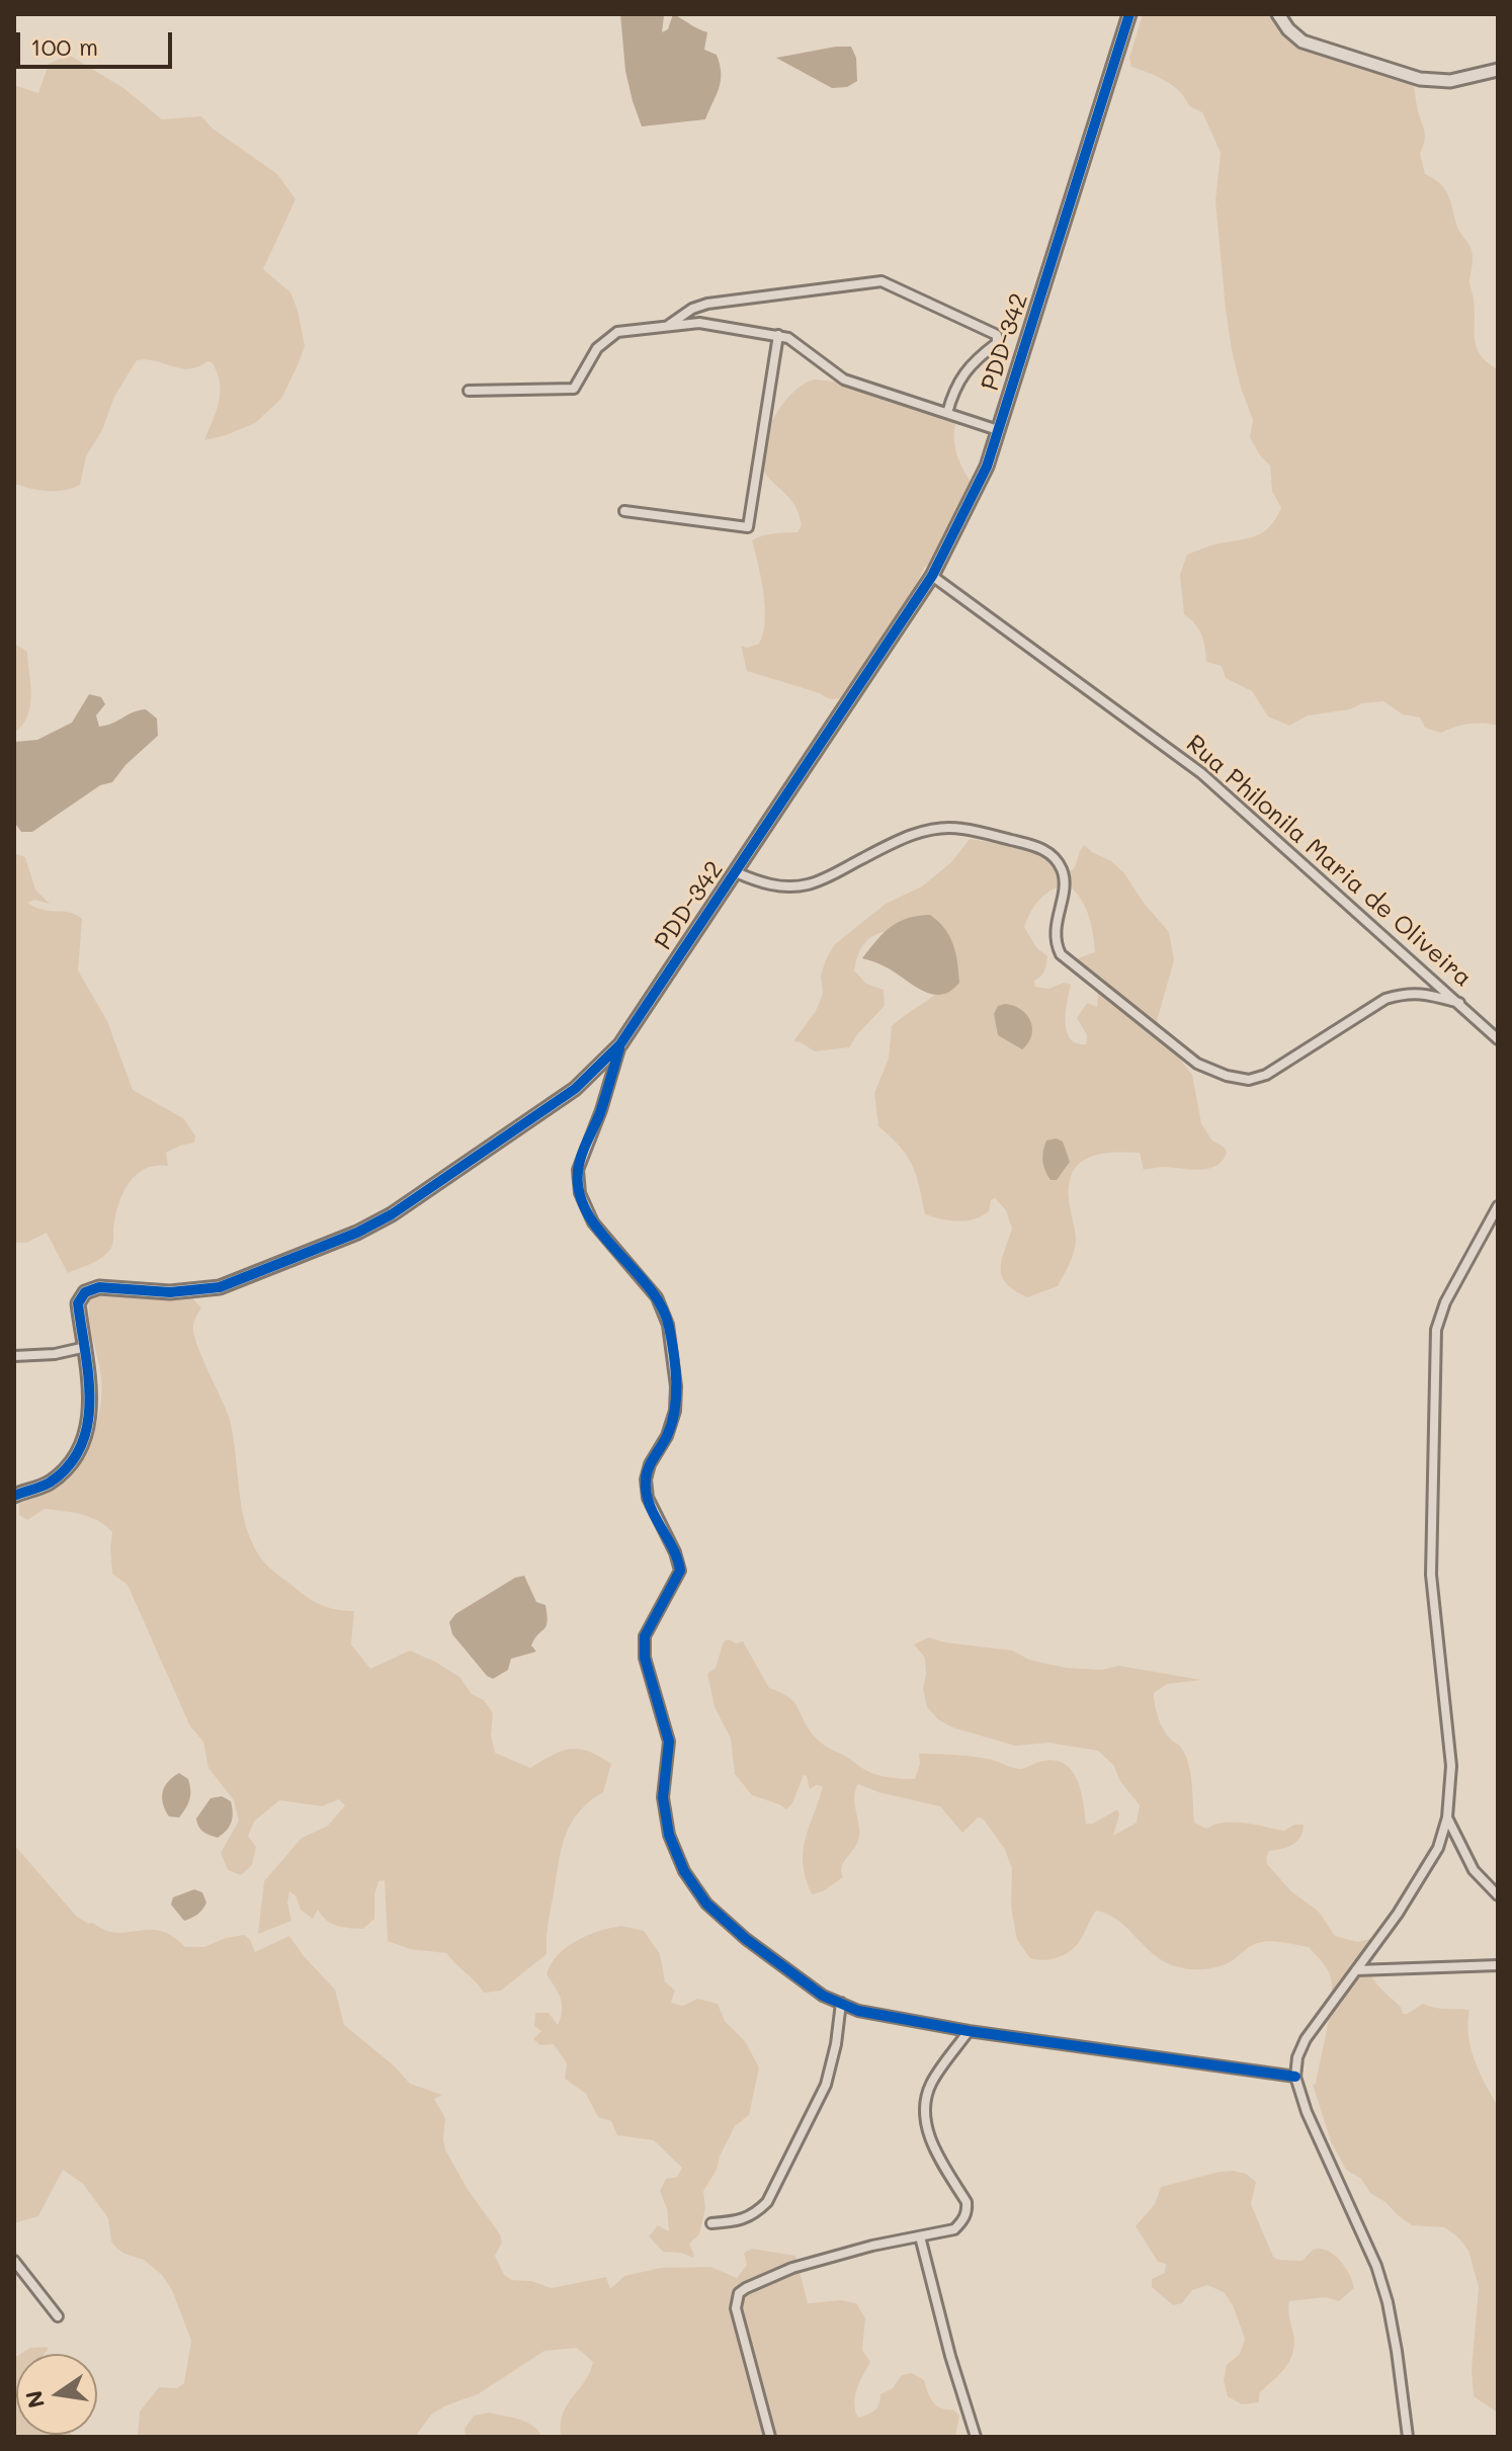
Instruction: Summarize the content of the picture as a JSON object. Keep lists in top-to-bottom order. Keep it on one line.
{"streets":{"street":["PDD-342","Rua Philonila Maria de Oliveira"]},"crossings":[["PDD-342","Rua Philonila Maria de Oliveira"]],"scale_bar":"100 m","north":"left"}
